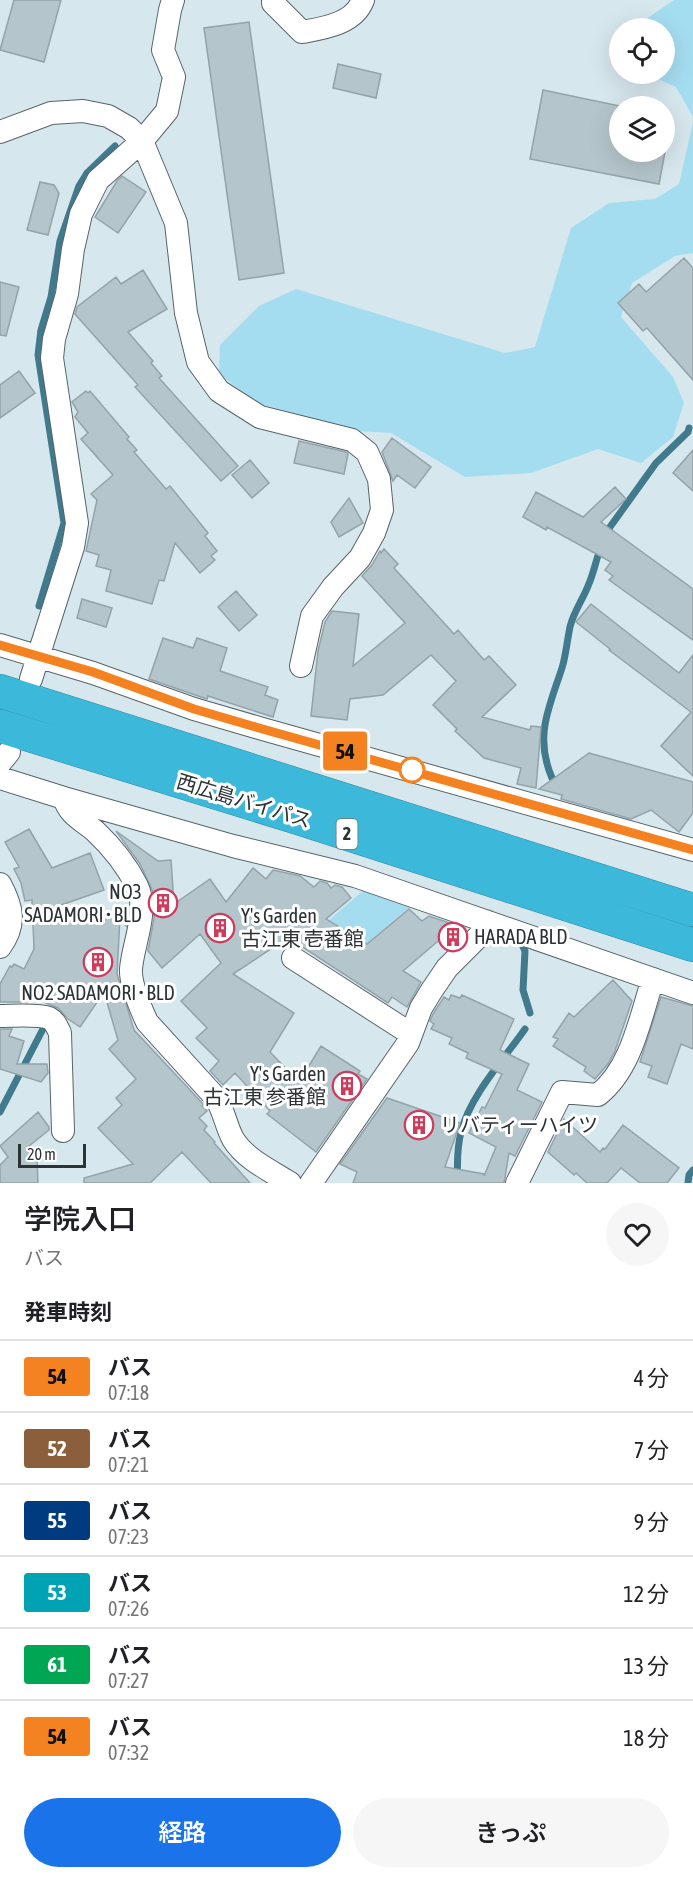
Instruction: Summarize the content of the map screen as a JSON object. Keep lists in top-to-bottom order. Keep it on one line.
{"streets":{"highway":["西広島バイパス","2"]},"places":{"building":["NO3 SADAMORI･BLD","Y's Garden 古江東 壱番館","HARADA BLD","NO2 SADAMORI･BLD","Y's Garden 古江東 参番館","リバティーハイツ"]},"lines":["bus line 54"],"scale_bar":"20 m","page":{"on_map":"54","scale":"20 m","heading":[["学院入口","バス"],"発車時刻"],"list":[{"mark":"54","name":"バス","note":"07:18","value":"4 分"},{"mark":"52","name":"バス","note":"07:21","value":"7 分"},{"mark":"55","name":"バス","note":"07:23","value":"9 分"},{"mark":"53","name":"バス","note":"07:26","value":"12 分"},{"mark":"61","name":"バス","note":"07:27","value":"13 分"},{"mark":"54","name":"バス","note":"07:32","value":"18 分"}],"buttons":["経路","きっぷ"]}}
